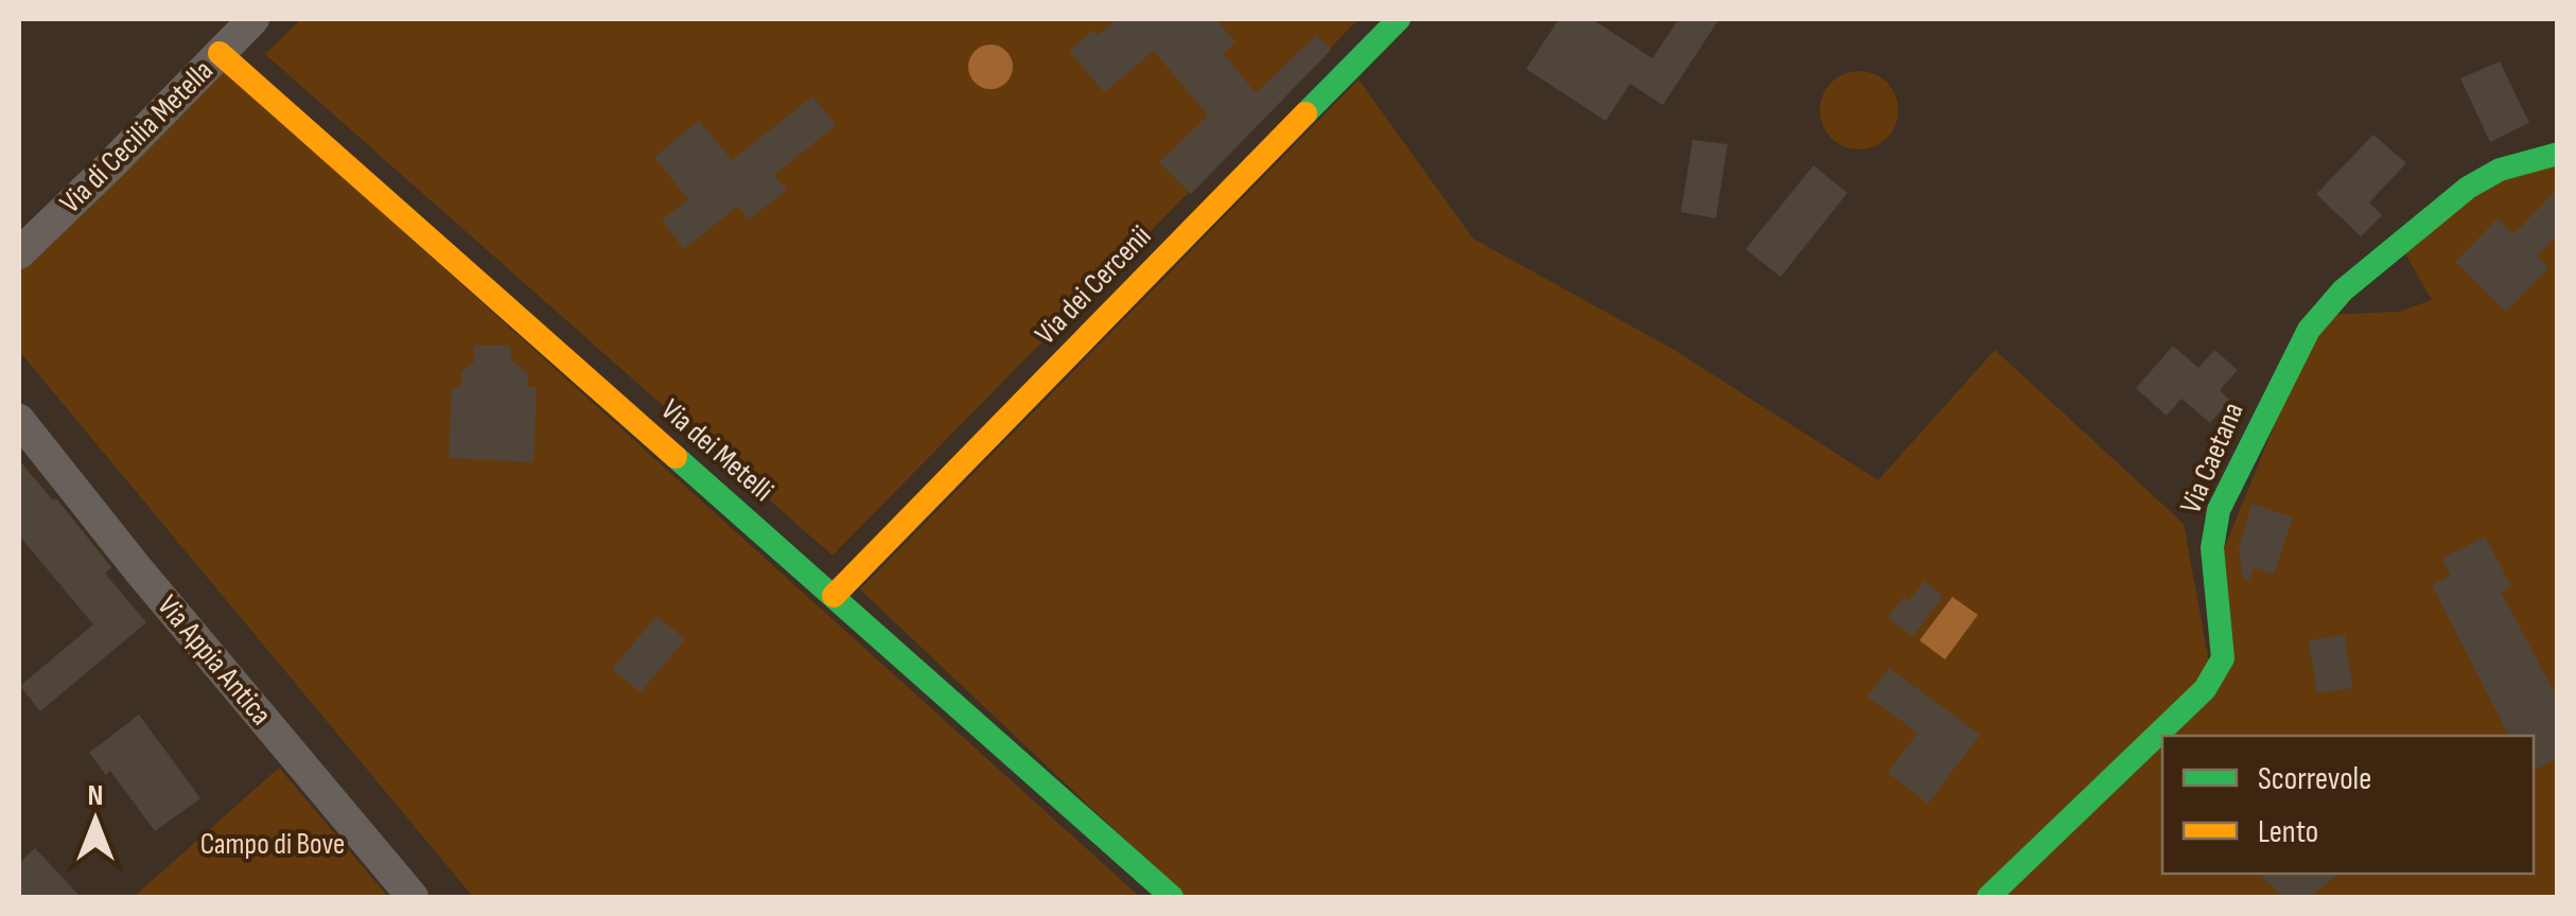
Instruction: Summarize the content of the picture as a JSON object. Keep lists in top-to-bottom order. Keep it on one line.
{"streets":{"street":["Via di Cecilia Metella","Via dei Cercenii","Via dei Metelli","Via Caetana","Via Appia Antica"]},"crossings":[["Via di Cecilia Metella","Via dei Metelli"],["Via dei Cercenii","Via dei Metelli"]],"parks":["Campo di Bove"],"legend":["Scorrevole","Lento"],"north":"top"}
